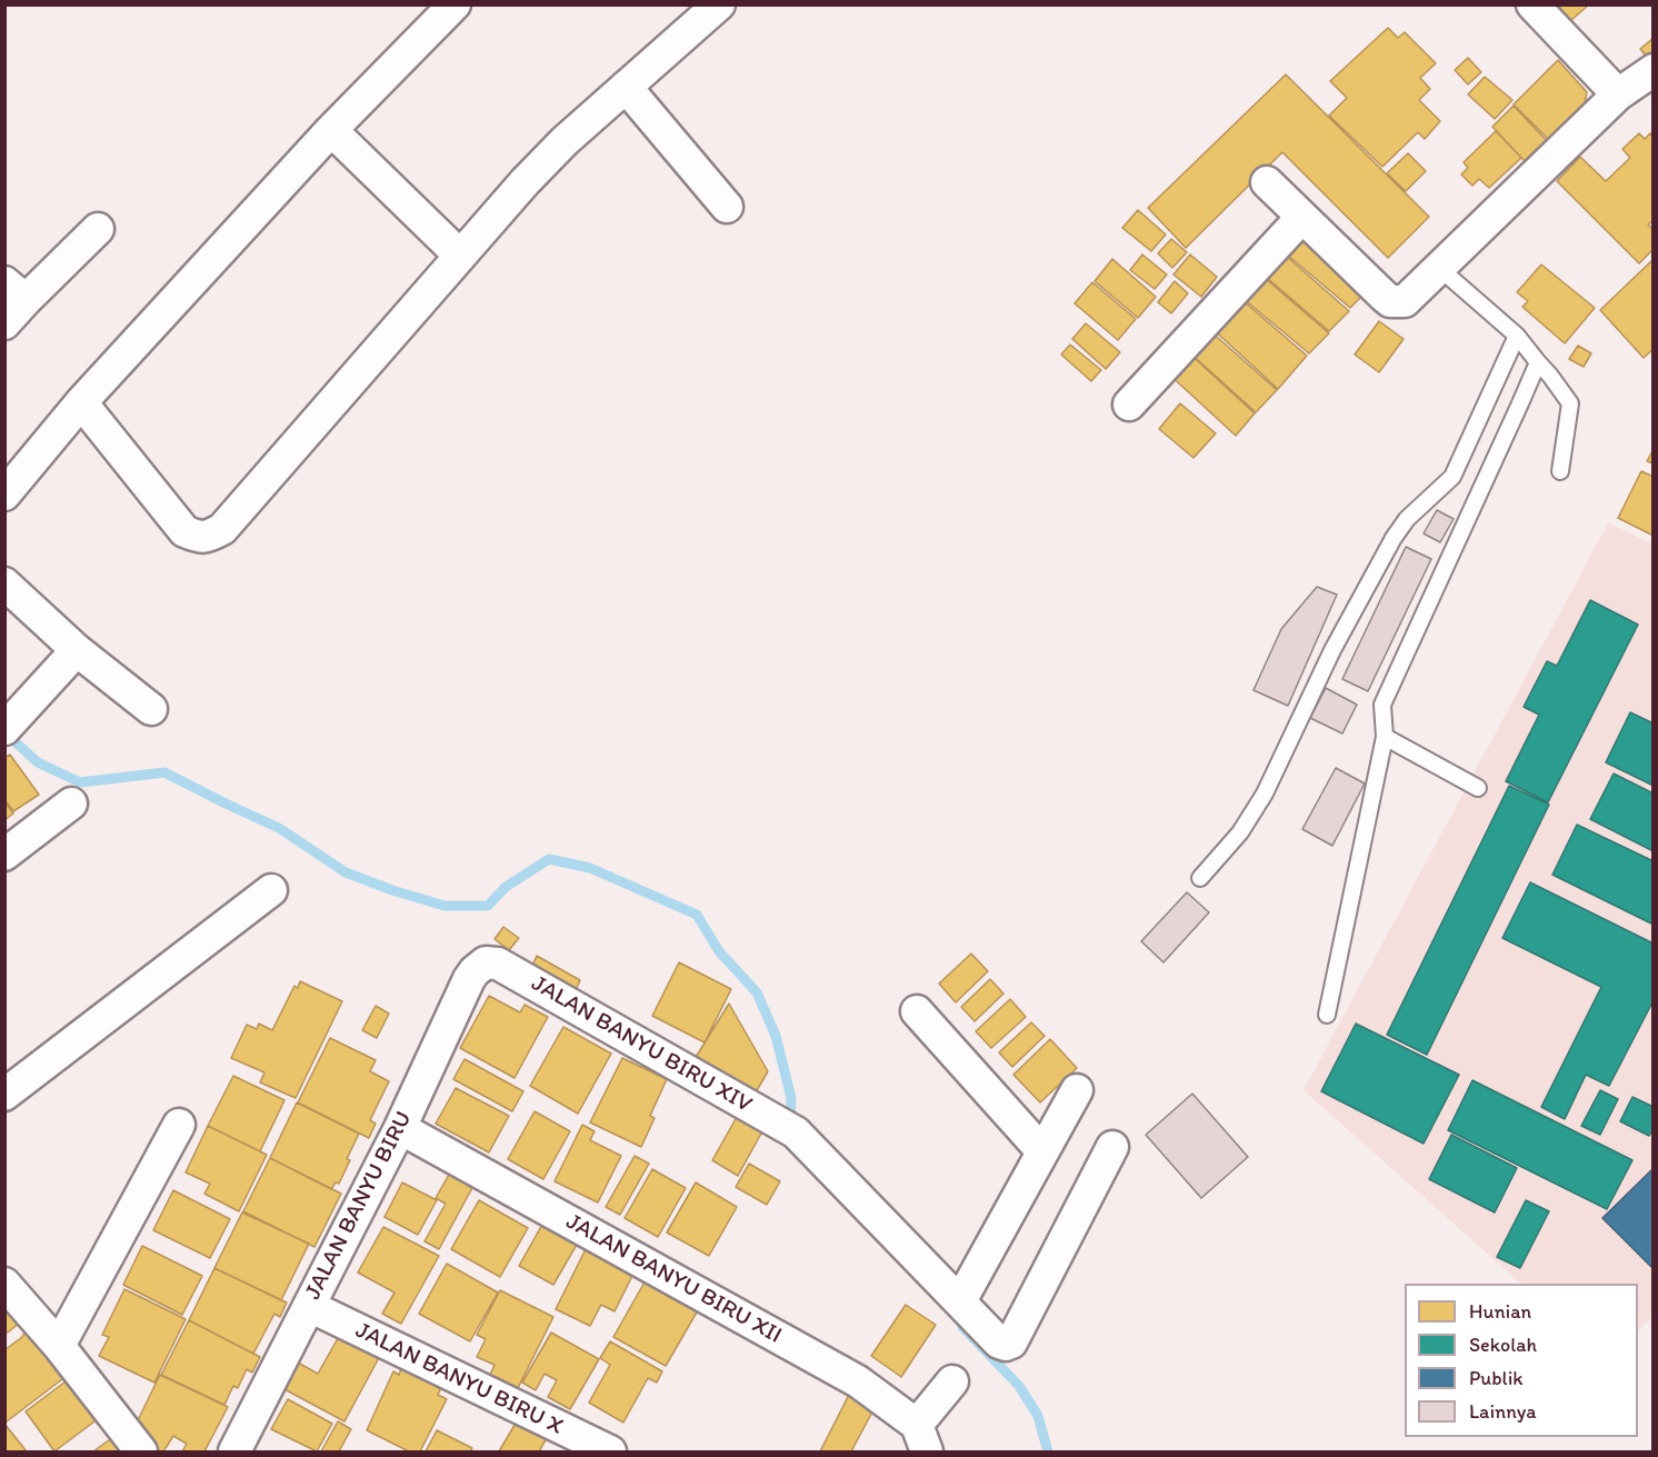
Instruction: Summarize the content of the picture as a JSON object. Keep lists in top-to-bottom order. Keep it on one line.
{"streets":{"street":["JALAN BANYU BIRU XIV","JALAN BANYU BIRU","JALAN BANYU BIRU XII","JALAN BANYU BIRU X"]},"crossings":[["JALAN BANYU BIRU XIV","JALAN BANYU BIRU"],["JALAN BANYU BIRU","JALAN BANYU BIRU XII"],["JALAN BANYU BIRU","JALAN BANYU BIRU X"]],"legend":["Hunian","Sekolah","Publik","Lainnya"]}
